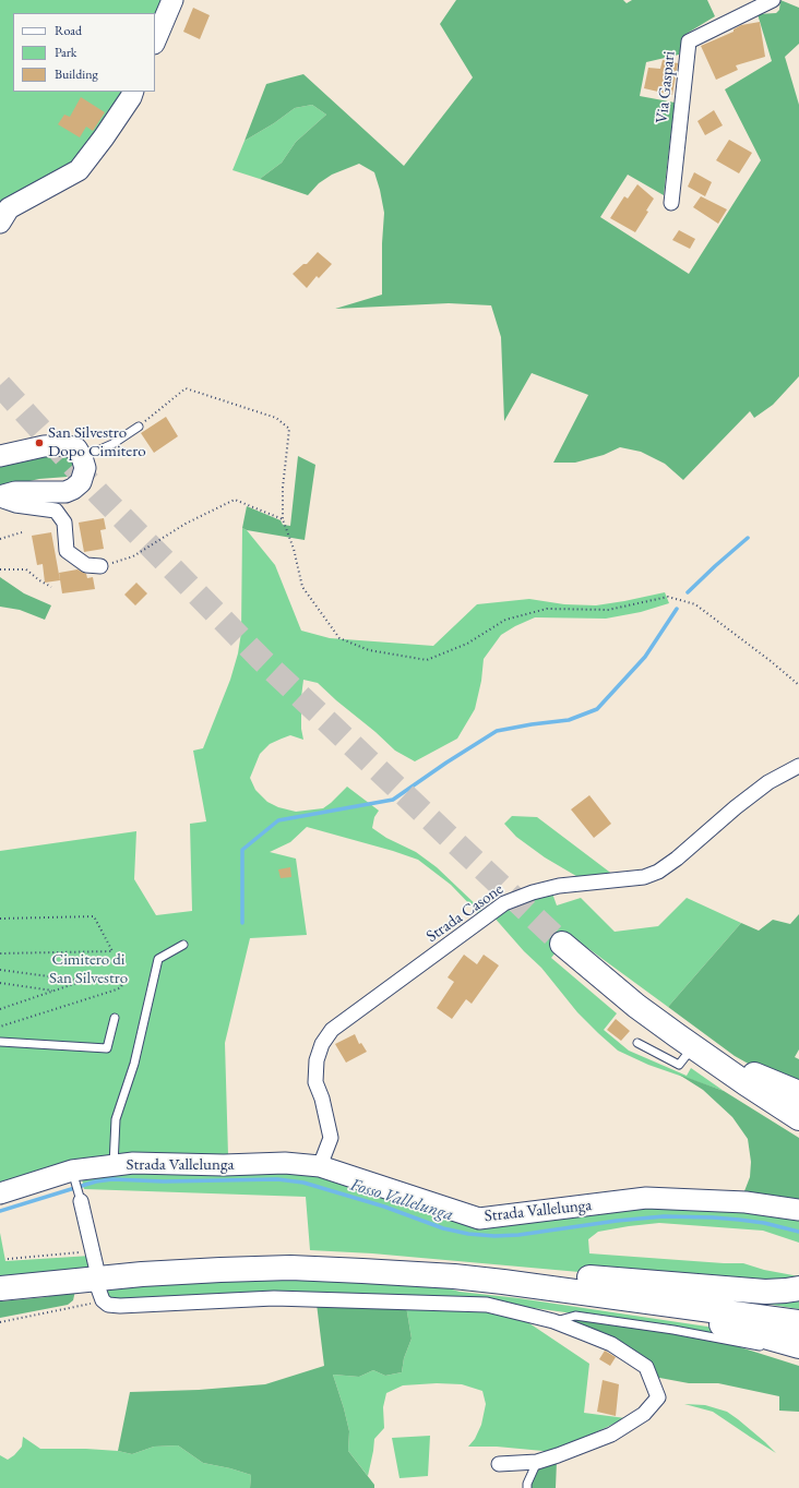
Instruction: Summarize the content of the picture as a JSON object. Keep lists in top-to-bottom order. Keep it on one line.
{"streets":{"street":["Via Gaspari","Strada Casone","Strada Vallelunga"]},"crossings":[["Strada Casone","Strada Vallelunga"]],"water":["Fosso Vallelunga"],"parks":["Cimitero di San Silvestro"],"places":["San Silvestro Dopo Cimitero"],"legend":["Road","Park","Building"]}
